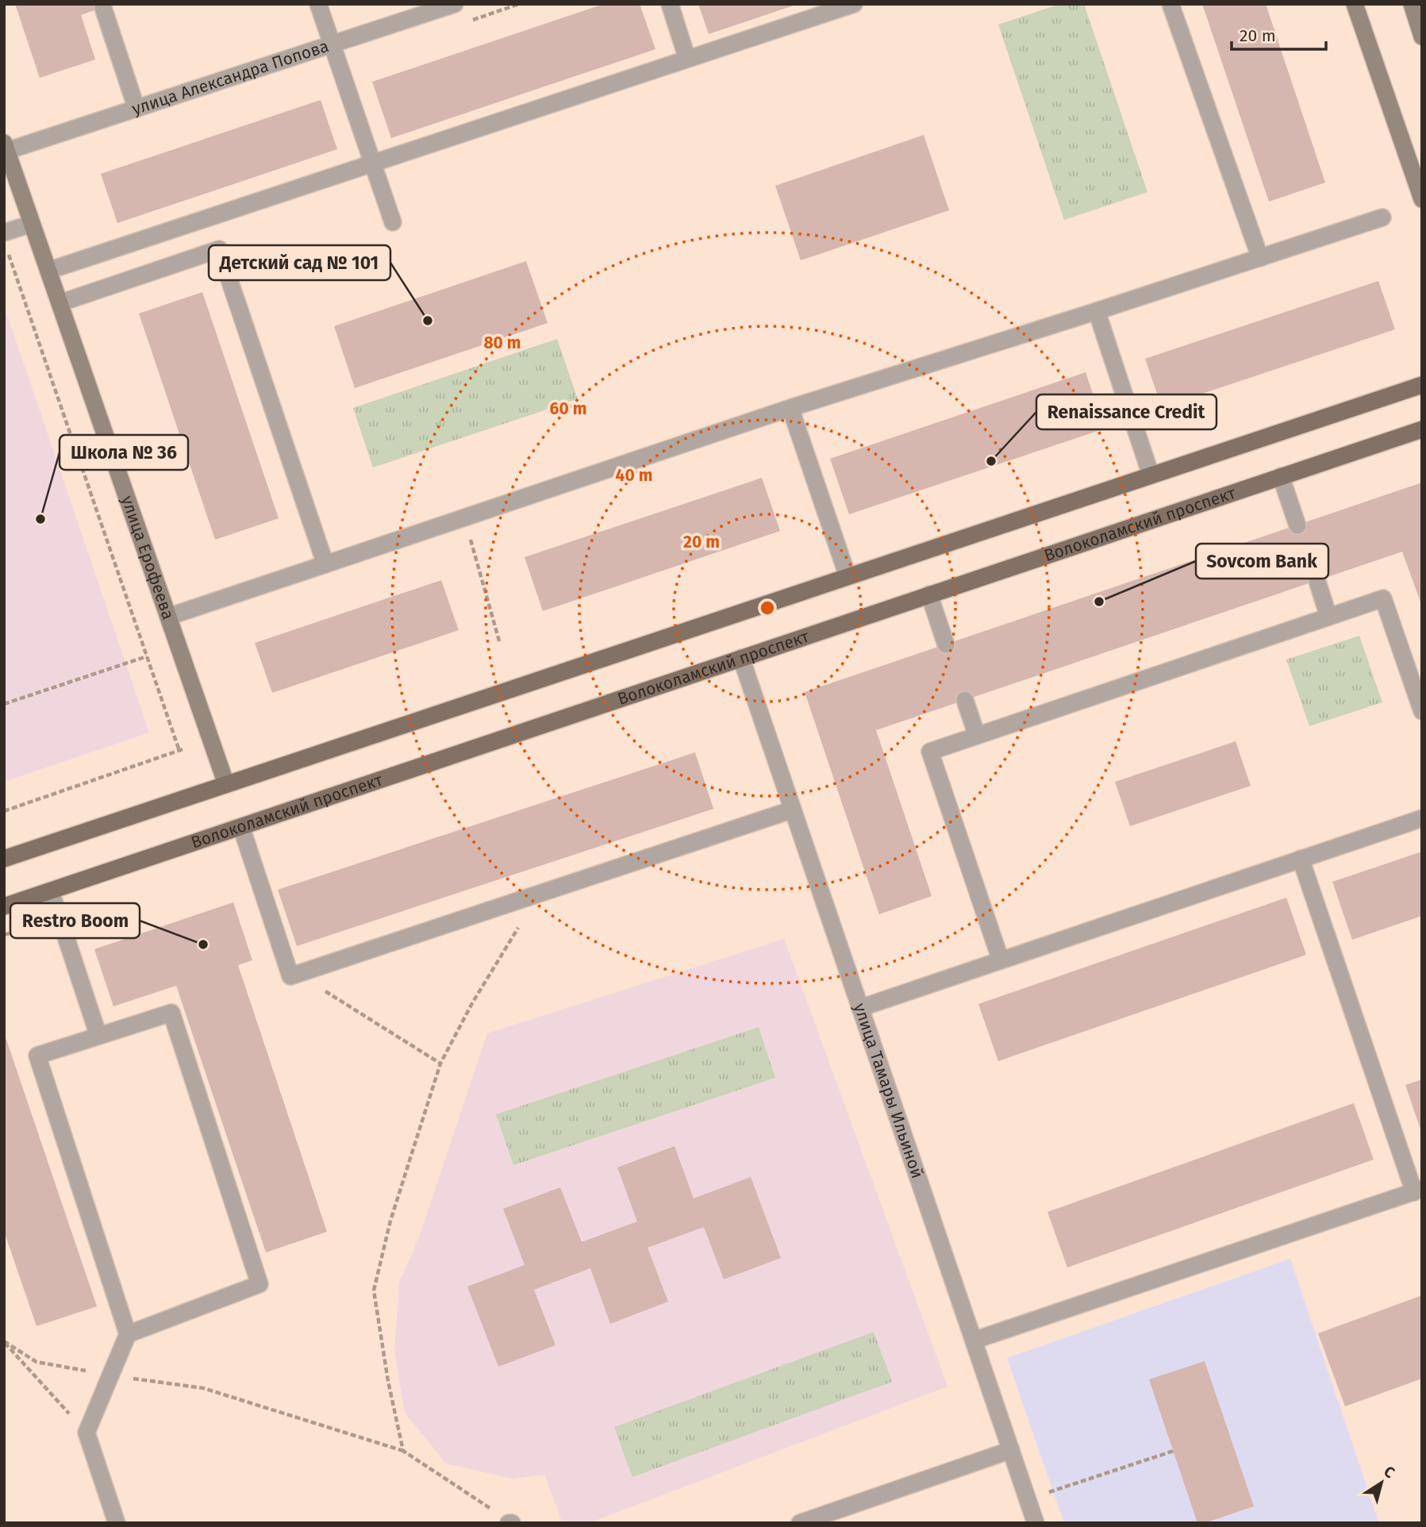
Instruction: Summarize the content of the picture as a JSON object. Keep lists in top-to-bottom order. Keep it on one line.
{"streets":{"main road":["Волоколамский проспект"],"street":["улица Александра Попова","улица Ерофеева","улица Тамары Ильиной"]},"crossings":[["улица Александра Попова","улица Ерофеева"],["Волоколамский проспект","улица Тамары Ильиной"]],"places":["Детский сад № 101","Renaissance Credit","Школа № 36","Sovcom Bank","Restro Boom"],"scale_bar":"20 m","north":"top right","rings":["80 m","60 m","40 m","20 m"]}
